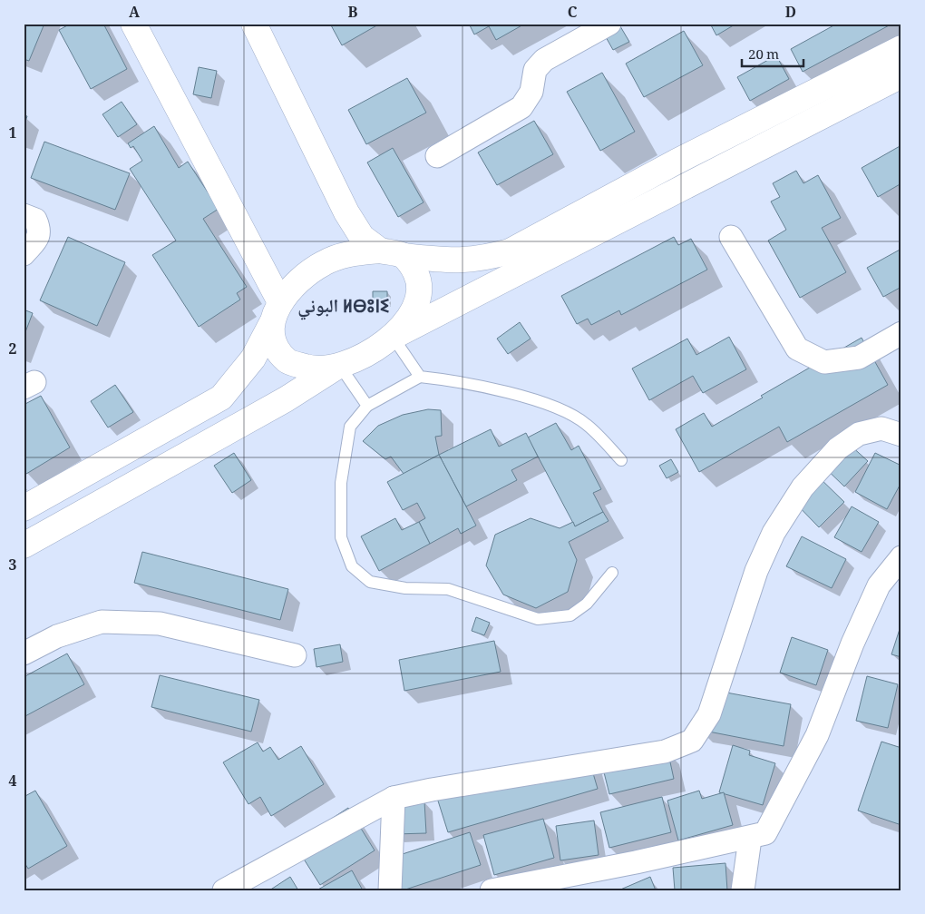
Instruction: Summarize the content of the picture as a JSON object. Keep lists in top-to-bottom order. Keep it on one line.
{"districts":["البوني ⵍⴱⵓⵏⵉ"],"scale_bar":"20 m","grid":{"columns":["A","B","C","D"],"rows":["1","2","3","4"]}}
